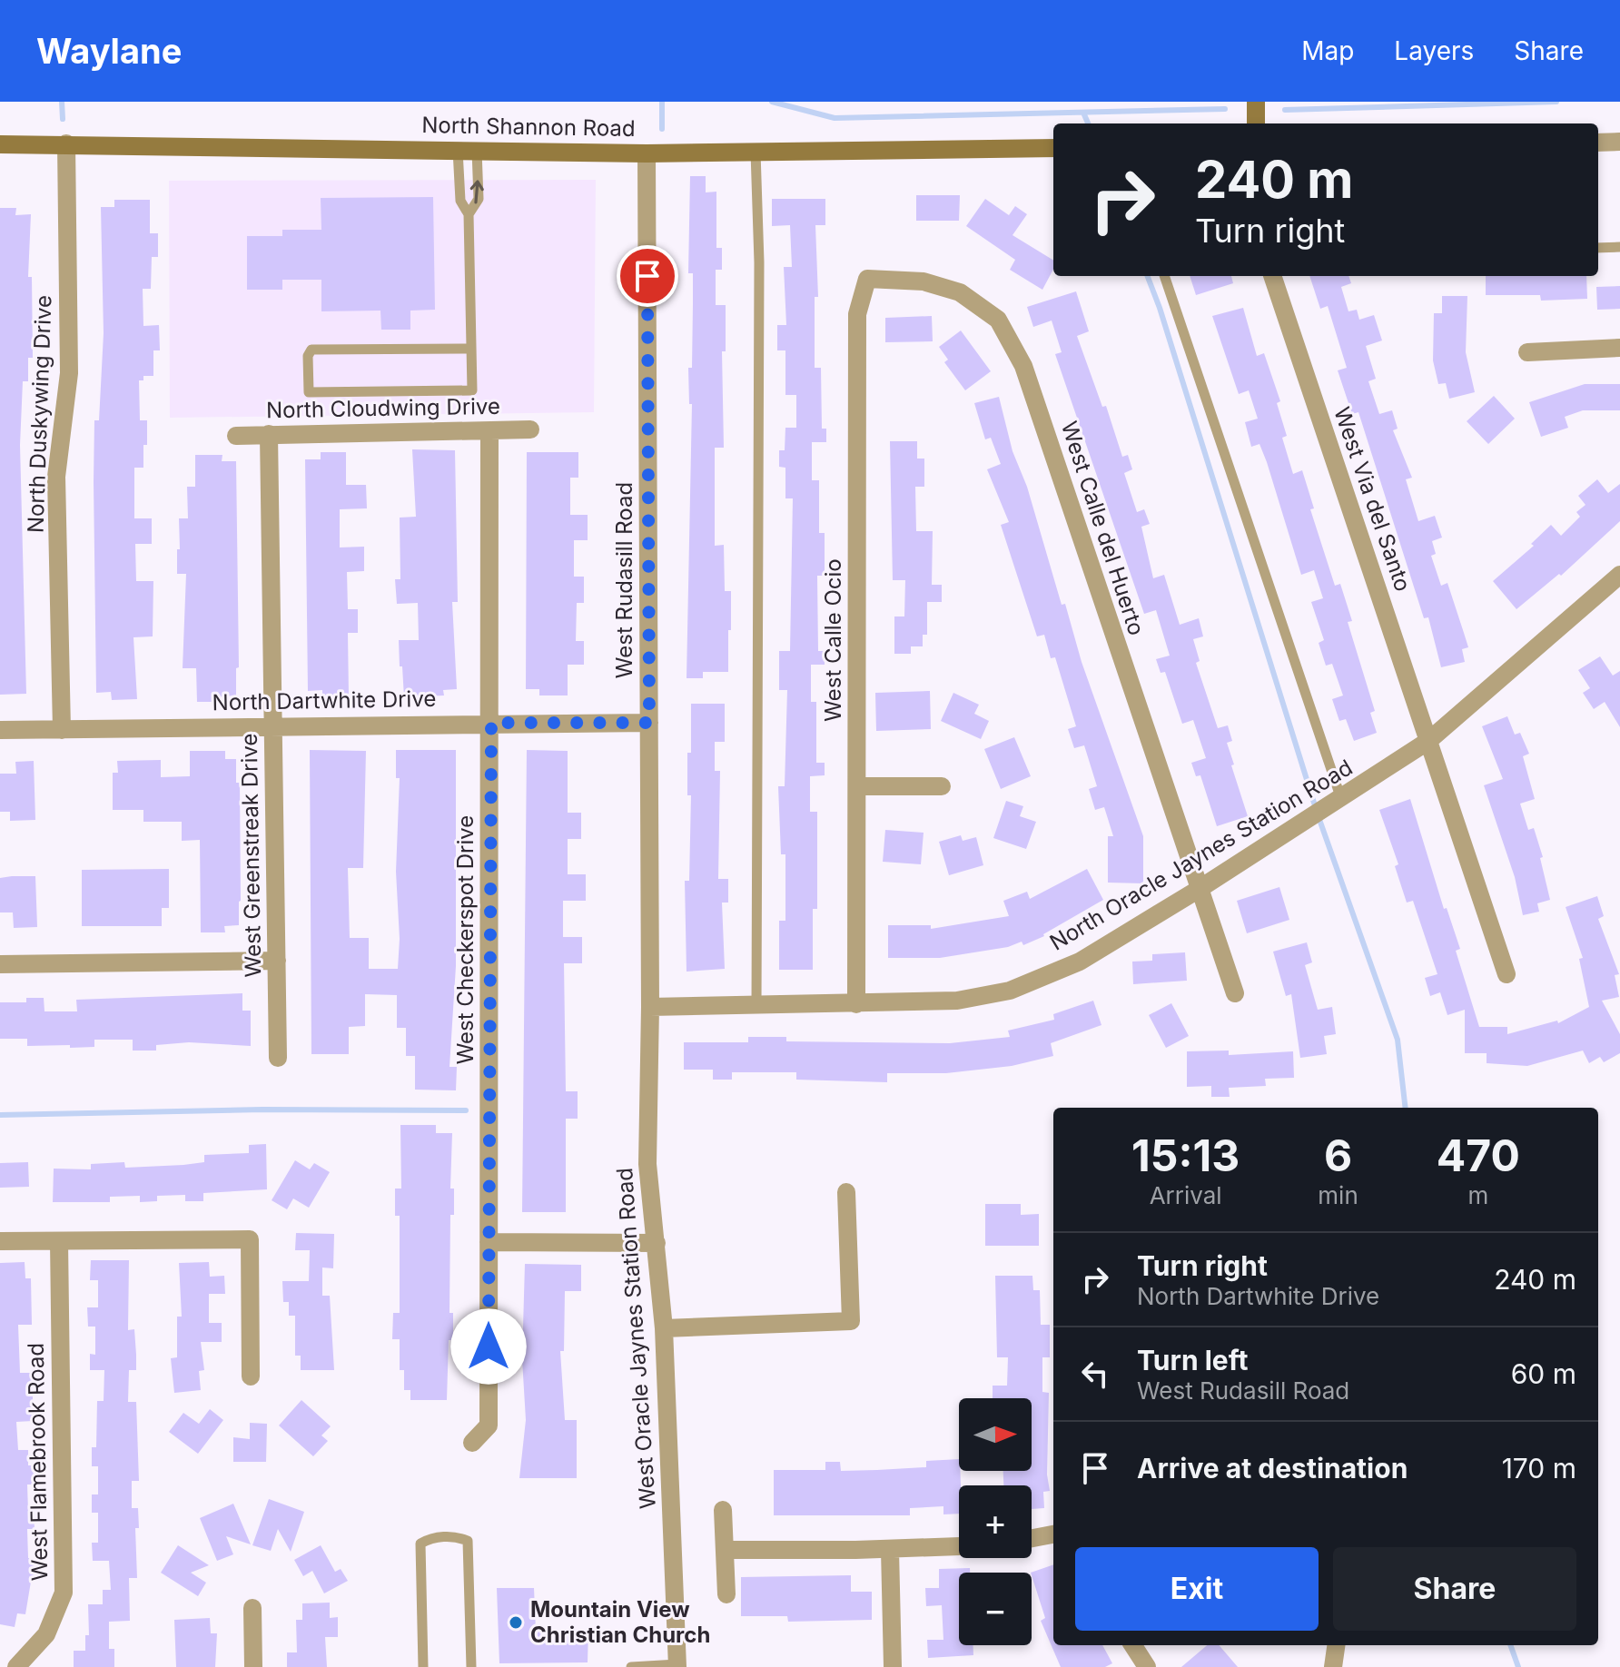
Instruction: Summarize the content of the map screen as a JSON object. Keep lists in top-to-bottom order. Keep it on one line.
{"streets":{"street":["North Shannon Road","North Cloudwing Drive","North Duskywing Drive","West Via del Santo","West Calle del Huerto","West Rudasill Road","West Calle Ocio","North Dartwhite Drive","West Greenstreak Drive","North Oracle Jaynes Station Road","West Checkerspot Drive","West Oracle Jaynes Station Road","West Flamebrook Road"]},"crossings":[["North Shannon Road","North Duskywing Drive"],["North Shannon Road","West Rudasill Road"],["North Cloudwing Drive","West Greenstreak Drive"],["North Cloudwing Drive","West Checkerspot Drive"],["North Duskywing Drive","North Dartwhite Drive"],["West Via del Santo","North Oracle Jaynes Station Road"],["West Calle del Huerto","West Calle Ocio"],["West Calle del Huerto","North Oracle Jaynes Station Road"],["West Rudasill Road","North Dartwhite Drive"],["West Rudasill Road","North Oracle Jaynes Station Road"],["West Rudasill Road","West Oracle Jaynes Station Road"],["West Calle Ocio","North Oracle Jaynes Station Road"],["North Dartwhite Drive","West Greenstreak Drive"],["North Dartwhite Drive","West Checkerspot Drive"],["North Oracle Jaynes Station Road","West Oracle Jaynes Station Road"]],"places":["Mountain View Christian Church"],"north":"right","page":{"header":"Waylane","nav":["Map","Layers","Share"],"turn":["240 m","Turn right"],"eta":["15:13","Arrival","6","min","470","m"],"list":[{"name":"Turn right","note":"North Dartwhite Drive","value":"240 m"},{"name":"Turn left","note":"West Rudasill Road","value":"60 m"},{"name":"Arrive at destination","value":"170 m"}],"map_buttons":["+","−"],"buttons":["Exit","Share"]}}
